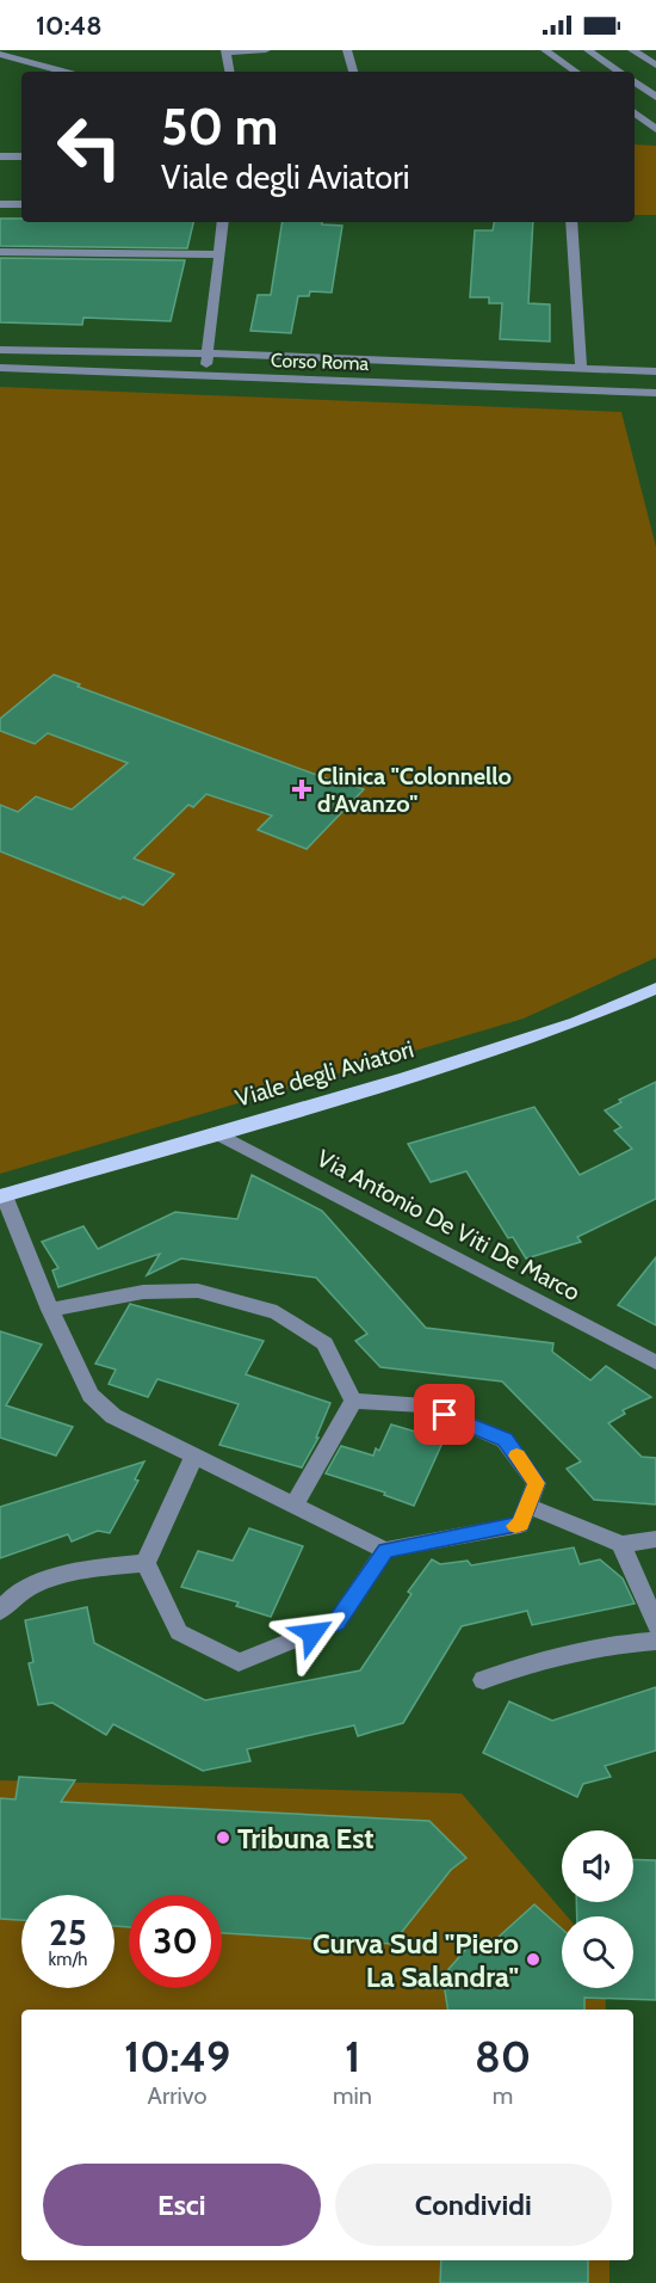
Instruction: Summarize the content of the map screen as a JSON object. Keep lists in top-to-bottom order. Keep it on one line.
{"streets":{"main road":["Viale degli Aviatori"],"street":["Corso Roma","Via Antonio De Viti De Marco"]},"crossings":[["Viale degli Aviatori","Via Antonio De Viti De Marco"]],"places":{"health":["Clinica \"Colonnello d'Avanzo\""],"other":["Tribuna Est","Curva Sud \"Piero La Salandra\""]},"page":{"status":"10:48","turn":["50 m","Viale degli Aviatori"],"speed":"25 km/h","limit":"30","eta":["10:49","Arrivo","1","min","80","m"],"buttons":["Esci","Condividi"]}}
